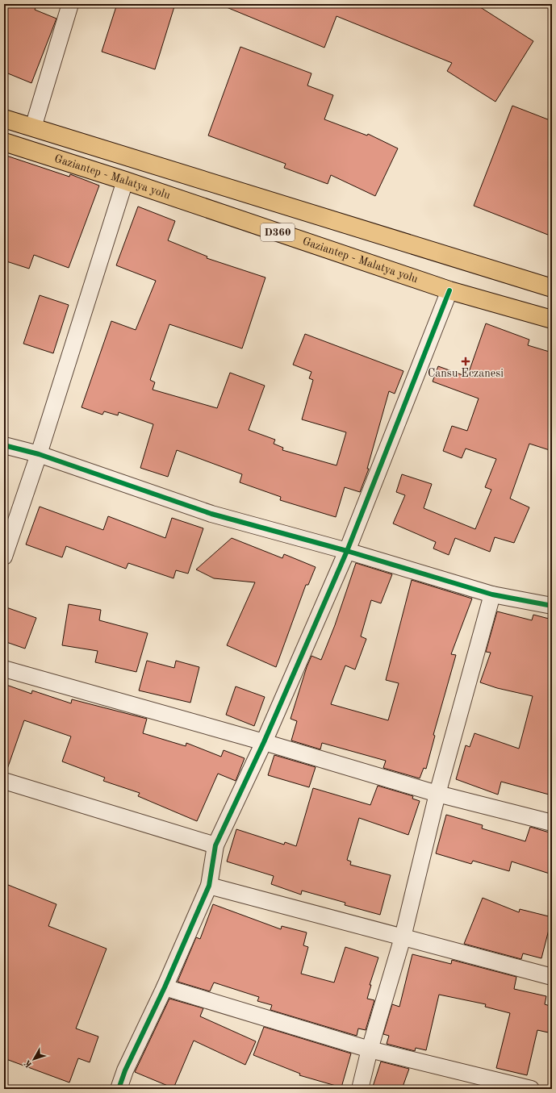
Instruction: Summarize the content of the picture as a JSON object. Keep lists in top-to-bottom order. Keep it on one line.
{"streets":{"highway":["Gaziantep - Malatya yolu","D360"]},"places":{"health":["Cansu Eczanesi"]},"north":"bottom left"}
